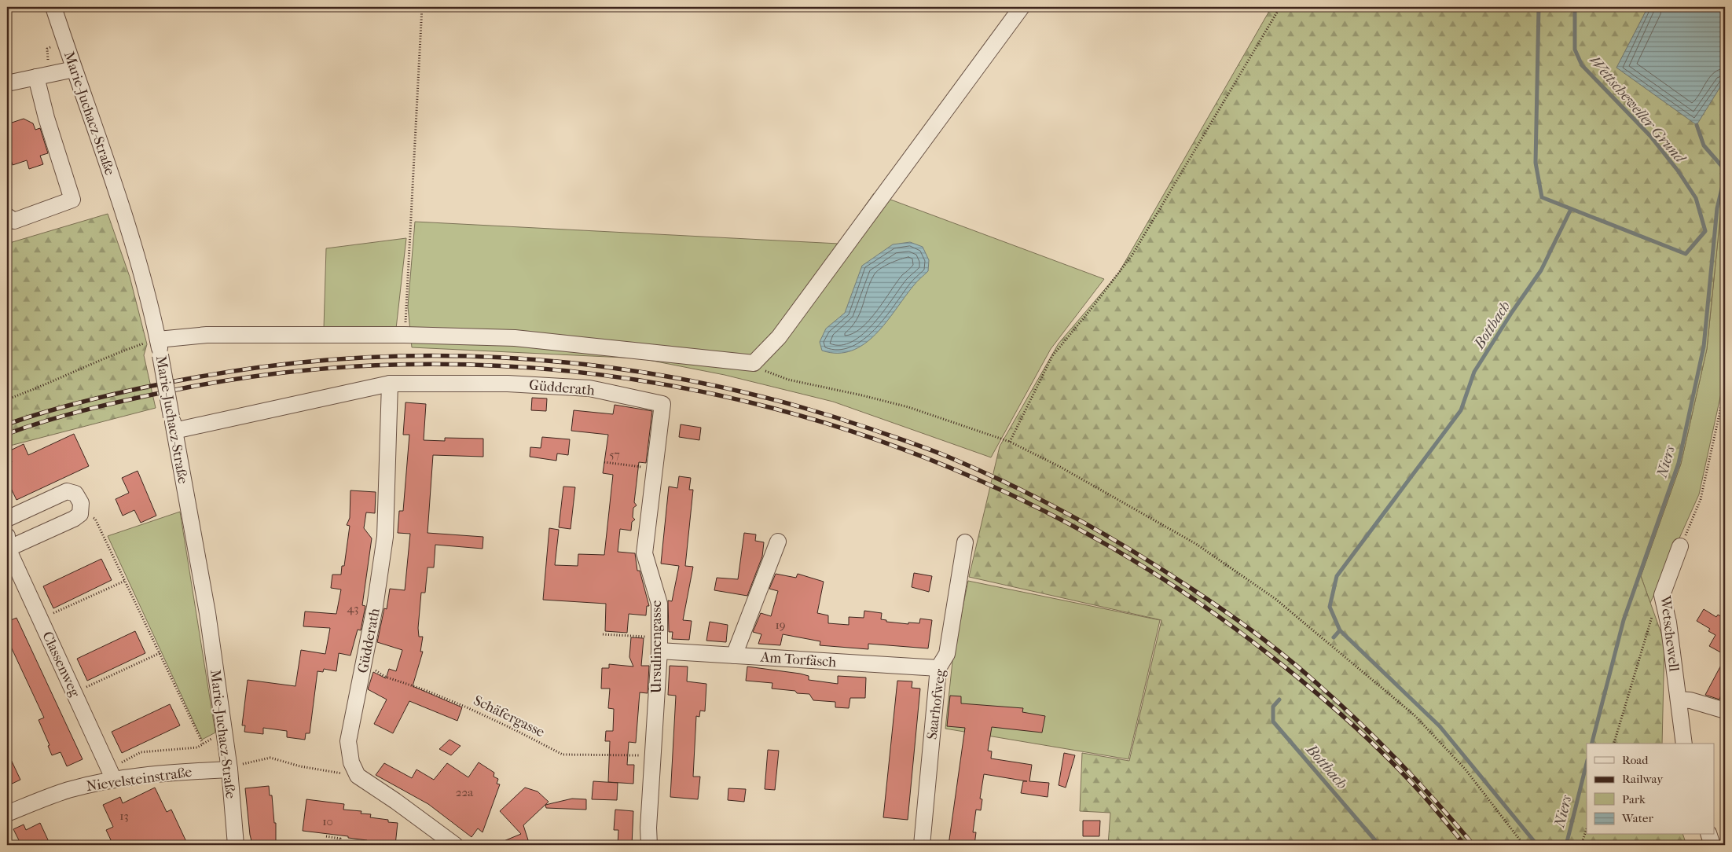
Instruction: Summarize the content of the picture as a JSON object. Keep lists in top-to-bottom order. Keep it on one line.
{"streets":{"street":["Marie-Juchacz-Straße","Güdderath","Wetschewell","Ursulinengasse","Am Torfäsch","Classenweg","Saarhofweg","Nievelsteinstraße"],"path":["Schäfergasse"]},"crossings":[["Marie-Juchacz-Straße","Güdderath"],["Marie-Juchacz-Straße","Nievelsteinstraße"],["Güdderath","Ursulinengasse"],["Güdderath","Schäfergasse"],["Ursulinengasse","Am Torfäsch"],["Ursulinengasse","Schäfergasse"],["Am Torfäsch","Saarhofweg"],["Classenweg","Nievelsteinstraße"]],"water":["Wettscheweller Grund","Bottbach","Niers"],"house_numbers":["57","43","19","22a","13","10"],"legend":["Road","Railway","Park","Water"]}
